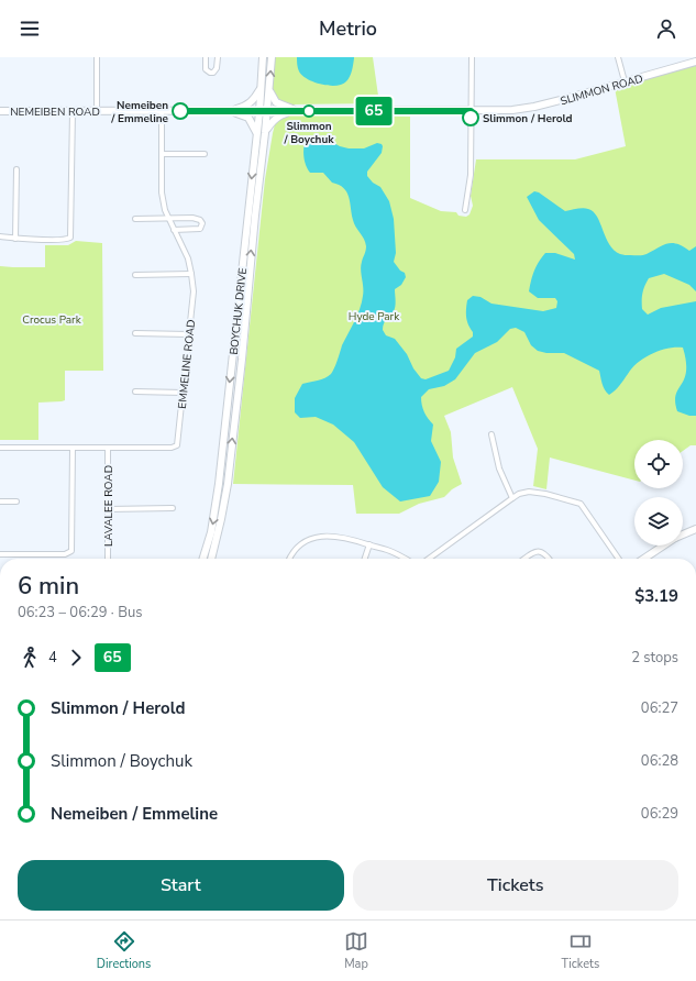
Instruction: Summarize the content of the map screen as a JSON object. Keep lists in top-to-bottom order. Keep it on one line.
{"streets":{"main road":["SLIMMON ROAD","NEMEIBEN ROAD","BOYCHUK DRIVE"],"street":["EMMELINE ROAD","LAVALEE ROAD"]},"crossings":[["SLIMMON ROAD","NEMEIBEN ROAD"],["SLIMMON ROAD","BOYCHUK DRIVE"],["NEMEIBEN ROAD","BOYCHUK DRIVE"],["NEMEIBEN ROAD","EMMELINE ROAD"],["EMMELINE ROAD","LAVALEE ROAD"]],"parks":["Hyde Park","Crocus Park"],"places":["Nemeiben / Emmeline","Slimmon / Boychuk","Slimmon / Herold"],"lines":["bus line 65"],"page":{"header":"Metrio","on_map":"65","heading":["6 min","06:23 – 06:29 · Bus","$3.19"],"legs":["4","65","2 stops"],"list":[{"name":"Slimmon / Herold","value":"06:27"},{"name":"Slimmon / Boychuk","value":"06:28"},{"name":"Nemeiben / Emmeline","value":"06:29"}],"buttons":["Start","Tickets"],"tabs":["Directions","Map","Tickets"]}}
